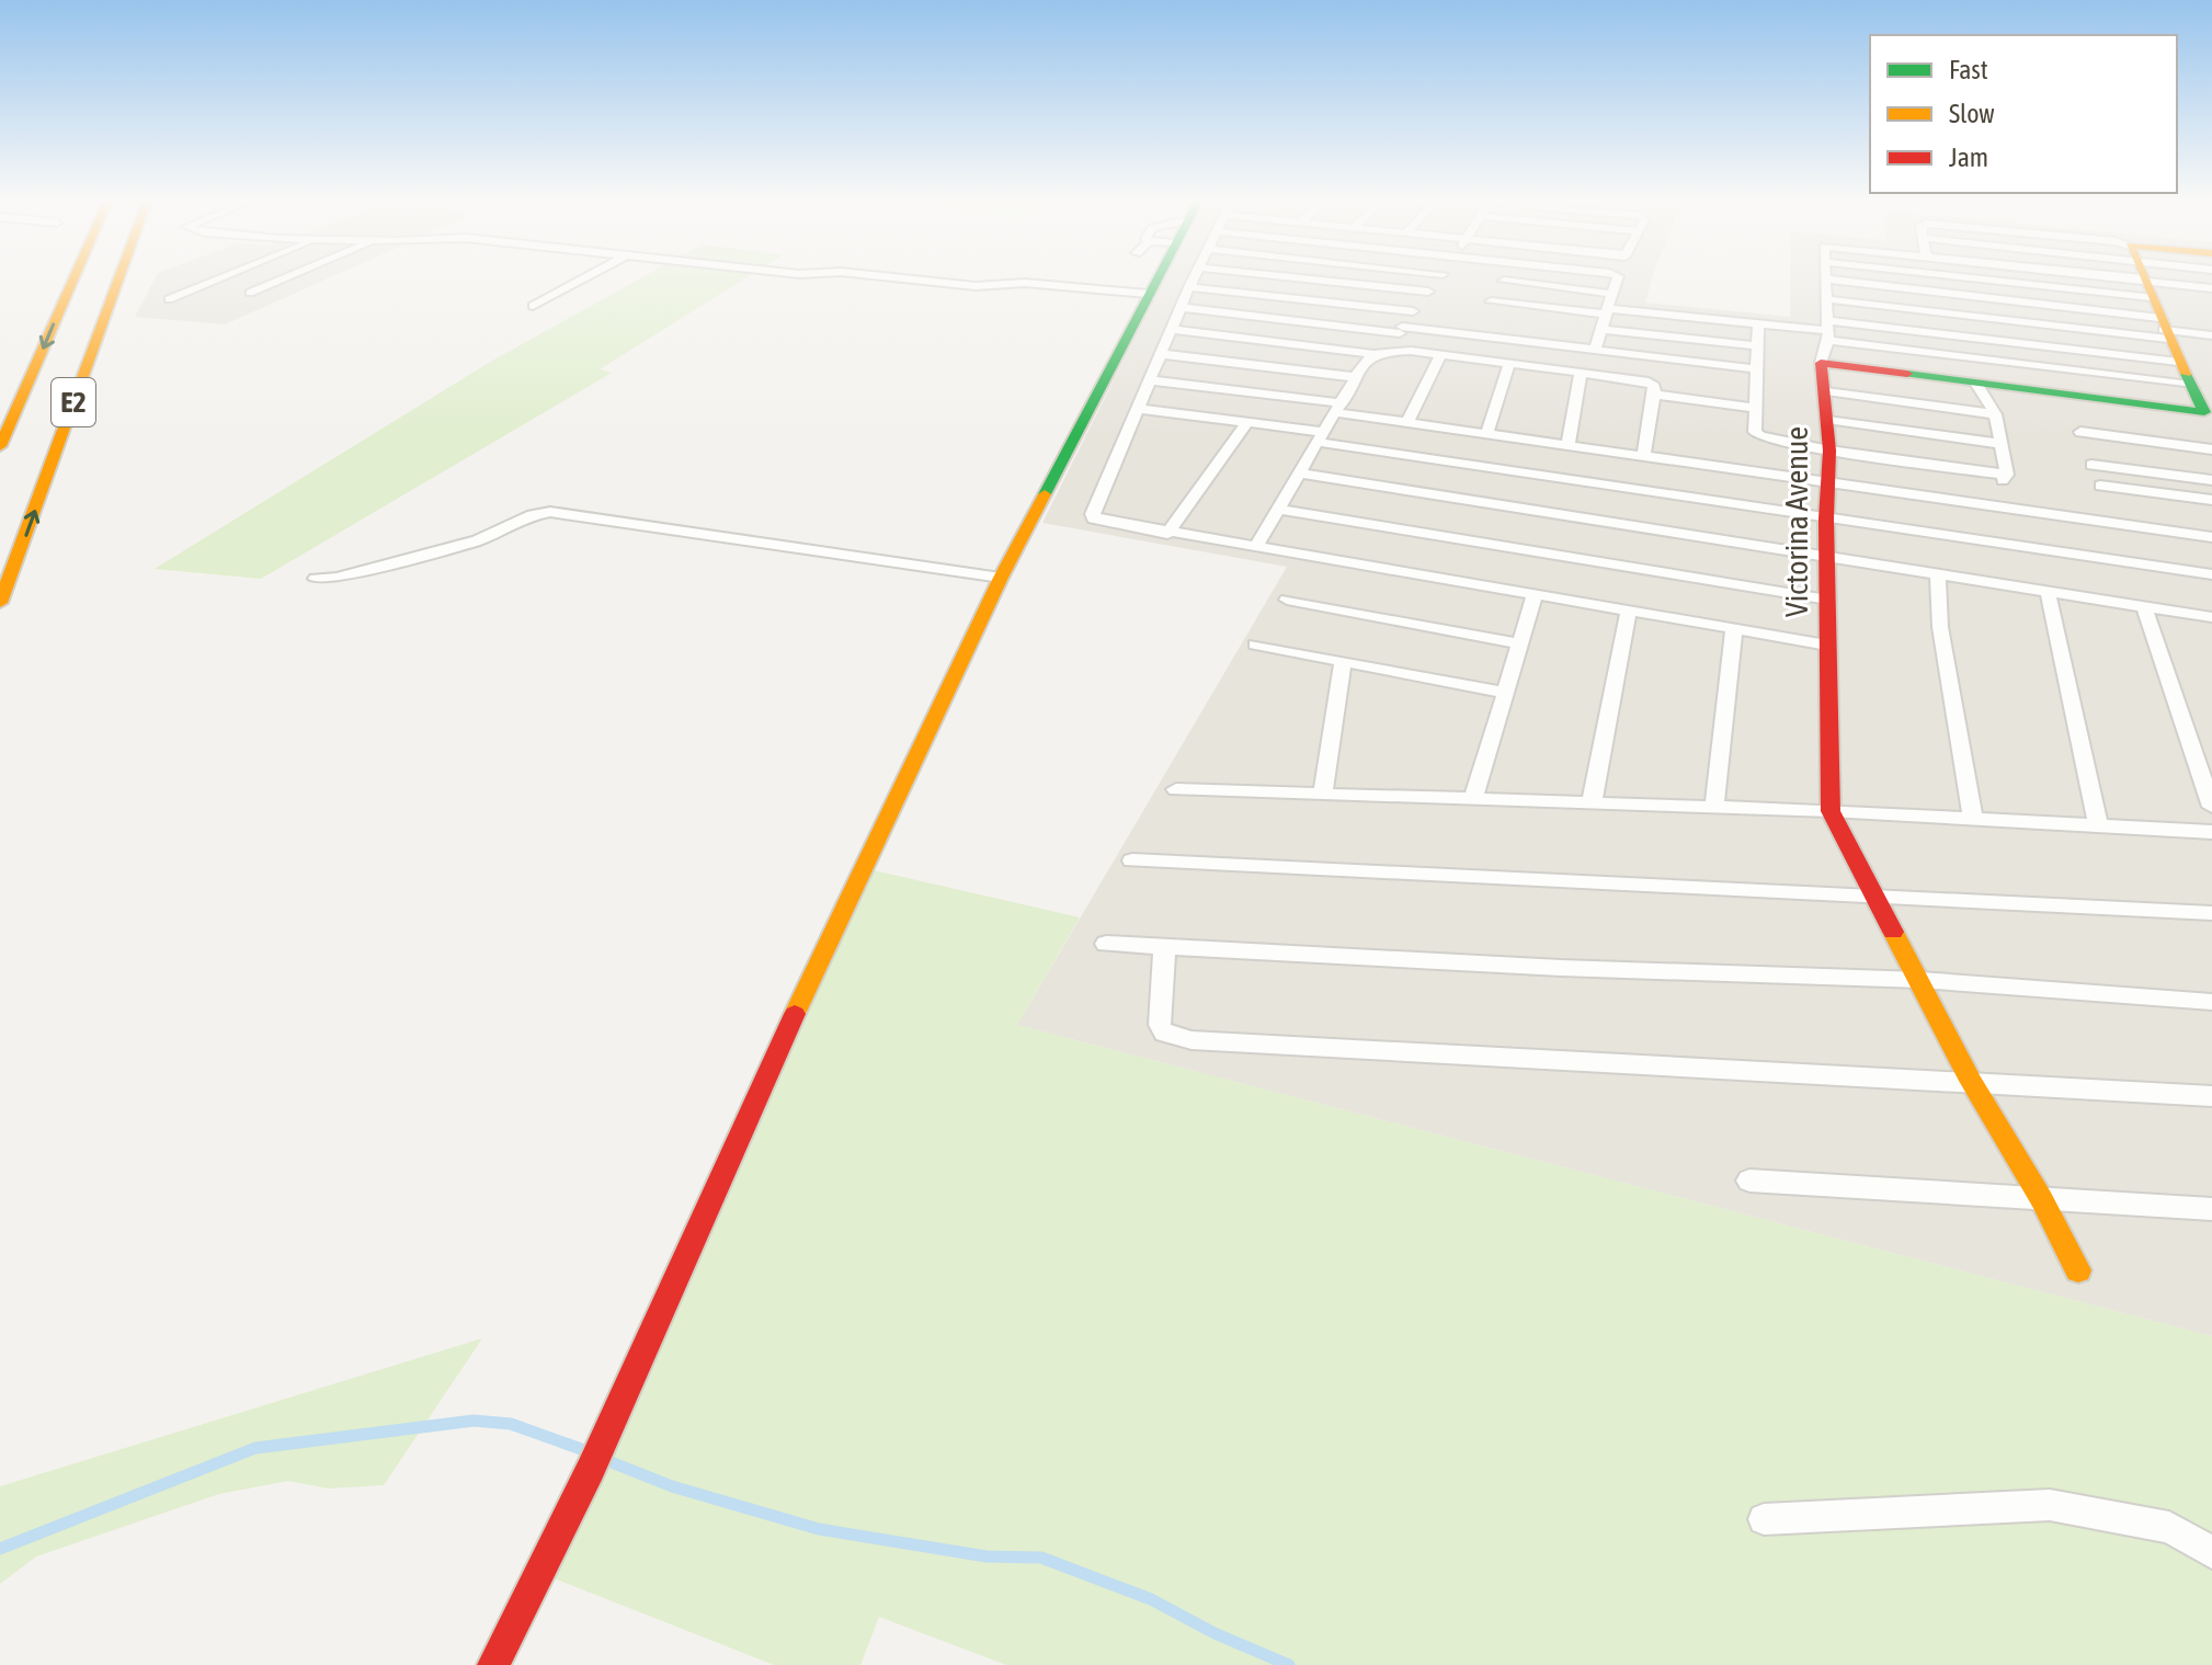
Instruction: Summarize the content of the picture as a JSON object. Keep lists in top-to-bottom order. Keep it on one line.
{"streets":{"main road":["E2","Victorina Avenue"]},"legend":["Fast","Slow","Jam"]}
